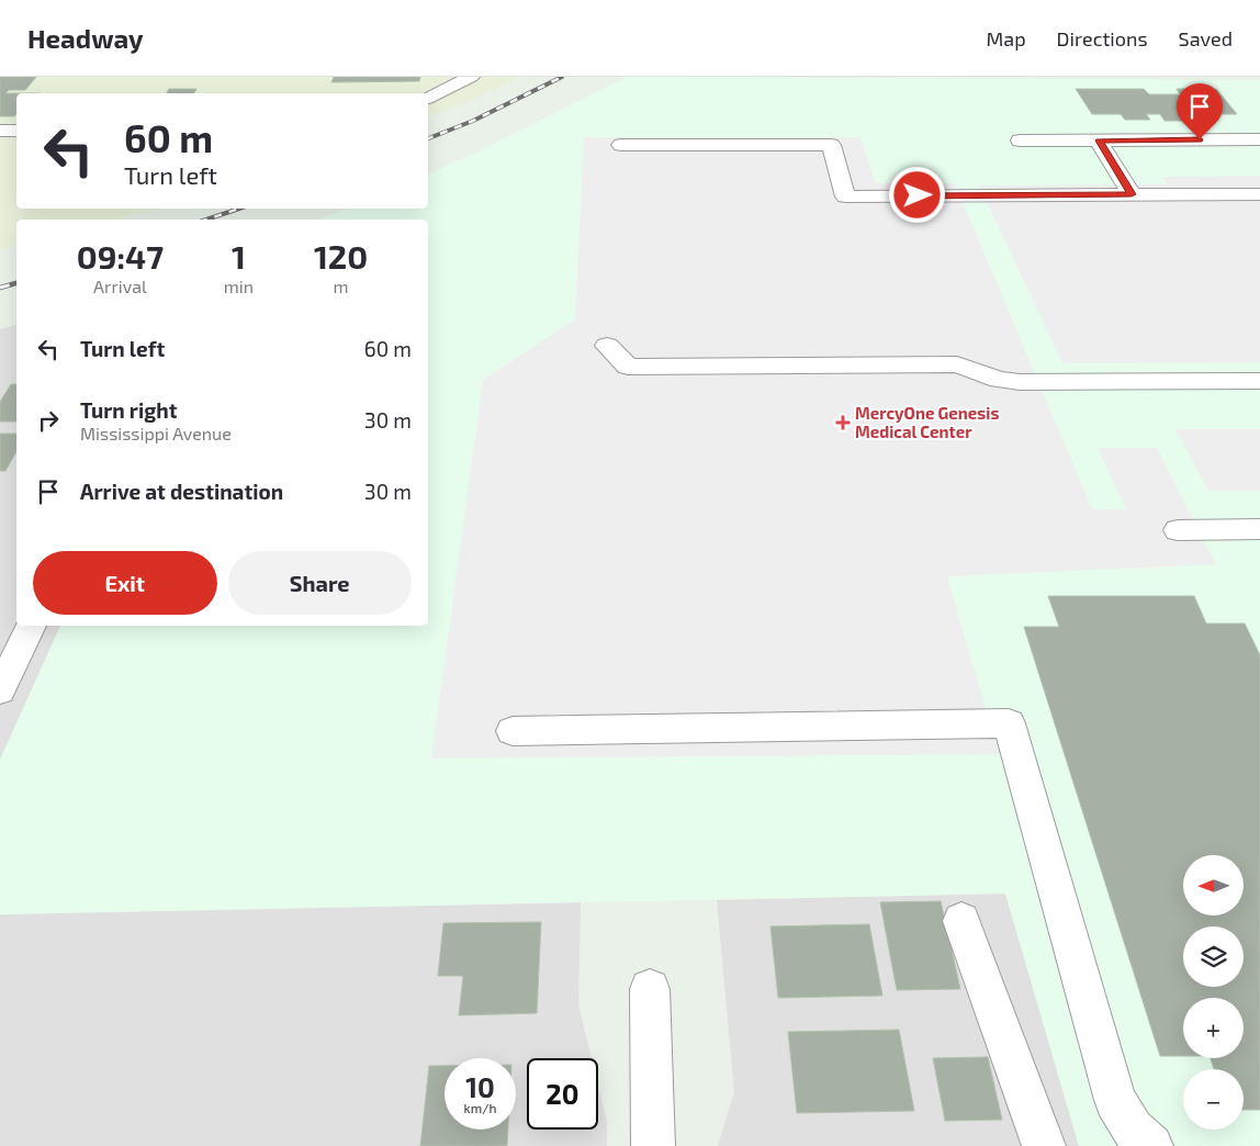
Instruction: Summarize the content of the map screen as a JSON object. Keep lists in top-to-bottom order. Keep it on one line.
{"places":{"health":["MercyOne Genesis Medical Center"]},"north":"left","page":{"header":"Headway","nav":["Map","Directions","Saved"],"turn":["60 m","Turn left"],"eta":["09:47","Arrival","1","min","120","m"],"list":[{"name":"Turn left","value":"60 m"},{"name":"Turn right","note":"Mississippi Avenue","value":"30 m"},{"name":"Arrive at destination","value":"30 m"}],"buttons":["Exit","Share"],"map_buttons":["+","−"],"speed":"10 km/h","limit":"20"}}
